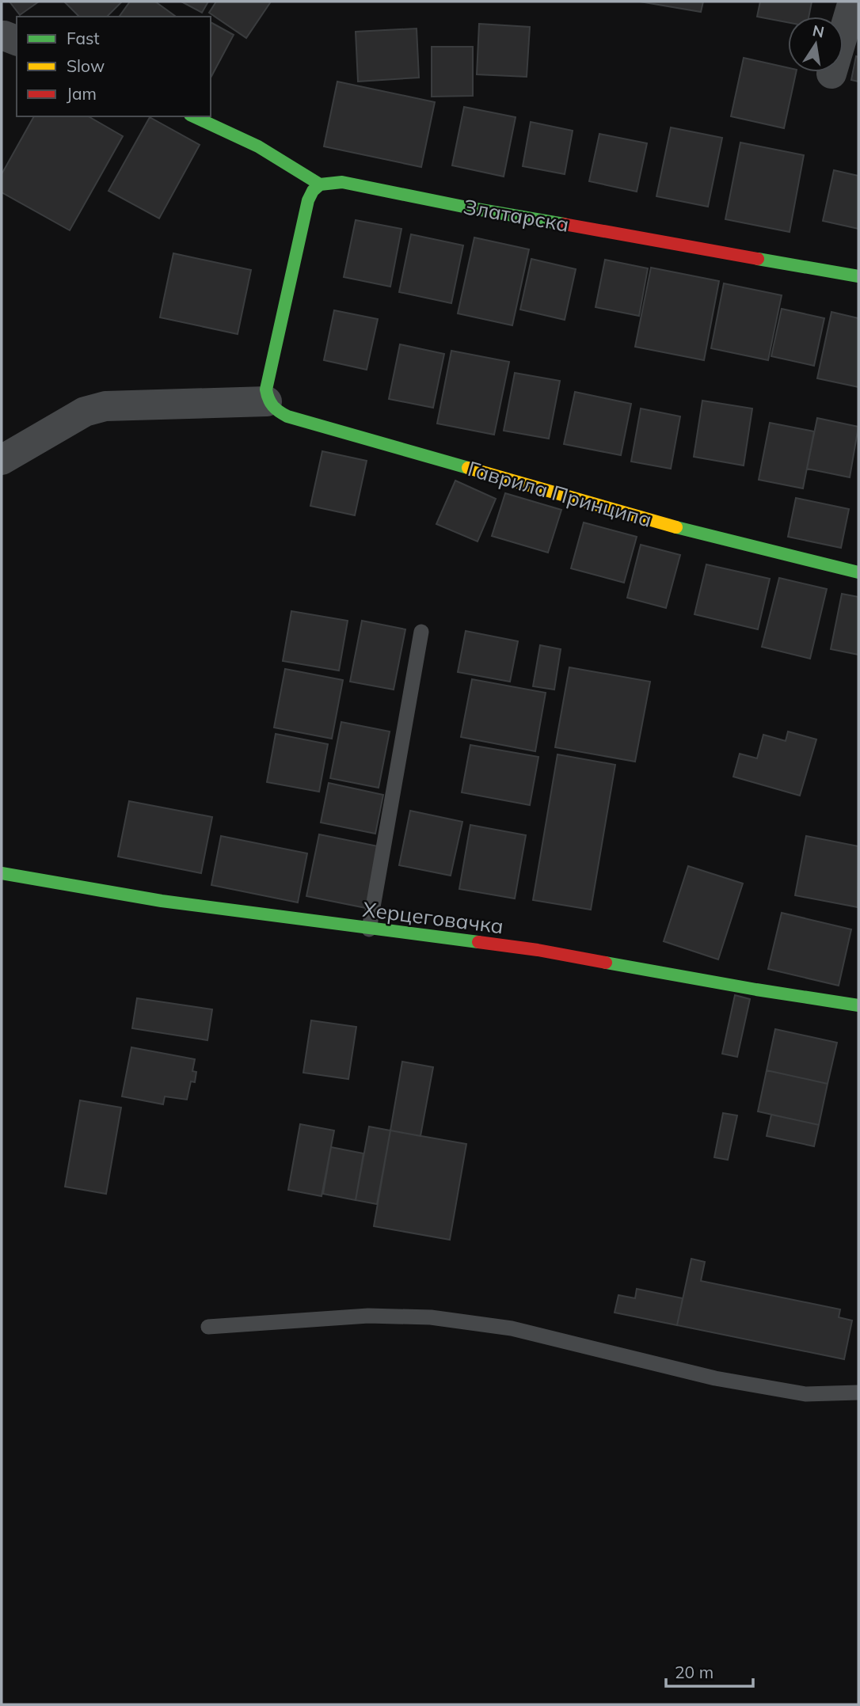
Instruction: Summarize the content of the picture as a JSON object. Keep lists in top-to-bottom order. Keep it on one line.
{"streets":{"street":["Златарска","Гаврила Принципа","Херцеговачка"]},"legend":["Fast","Slow","Jam"],"scale_bar":"20 m","north":"top"}
